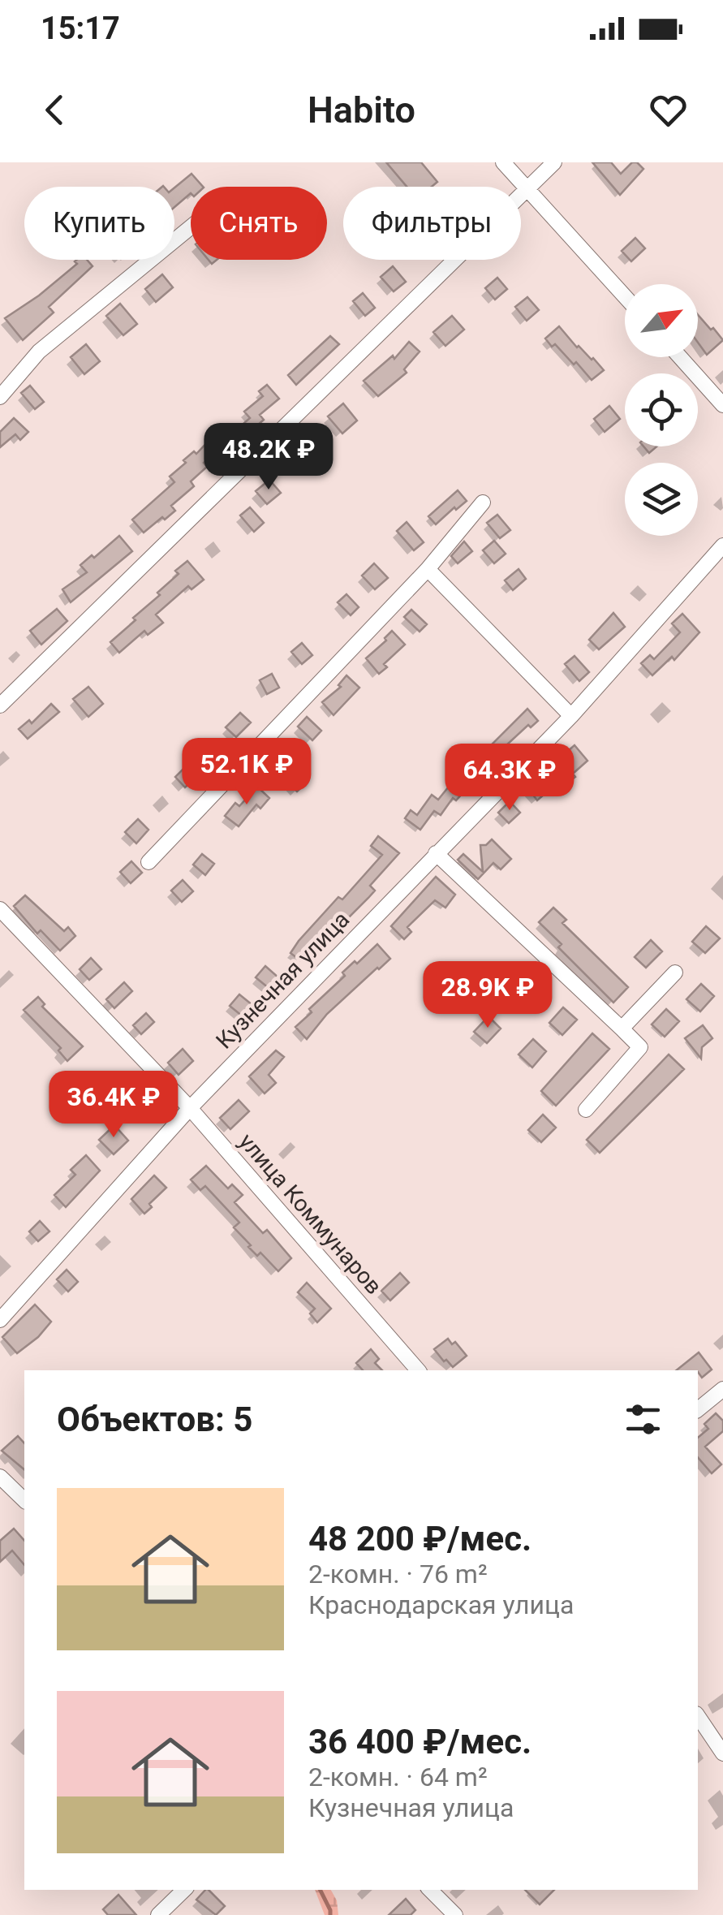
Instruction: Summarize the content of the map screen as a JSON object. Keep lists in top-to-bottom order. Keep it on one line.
{"streets":{"street":["Кузнечная улица","улица Коммунаров"]},"crossings":[["Кузнечная улица","улица Коммунаров"]],"north":"top right","page":{"status":"15:17","header":"Habito","chip":["Купить","Снять","Фильтры"],"price":["48.2K ₽","52.1K ₽","64.3K ₽","28.9K ₽","36.4K ₽"],"heading":"Объектов: 5","list":[{"name":"48 200 ₽/мес.","note":"2-комн. · 76 m² · Краснодарская улица"},{"name":"36 400 ₽/мес.","note":"2-комн. · 64 m² · Кузнечная улица"}]}}
